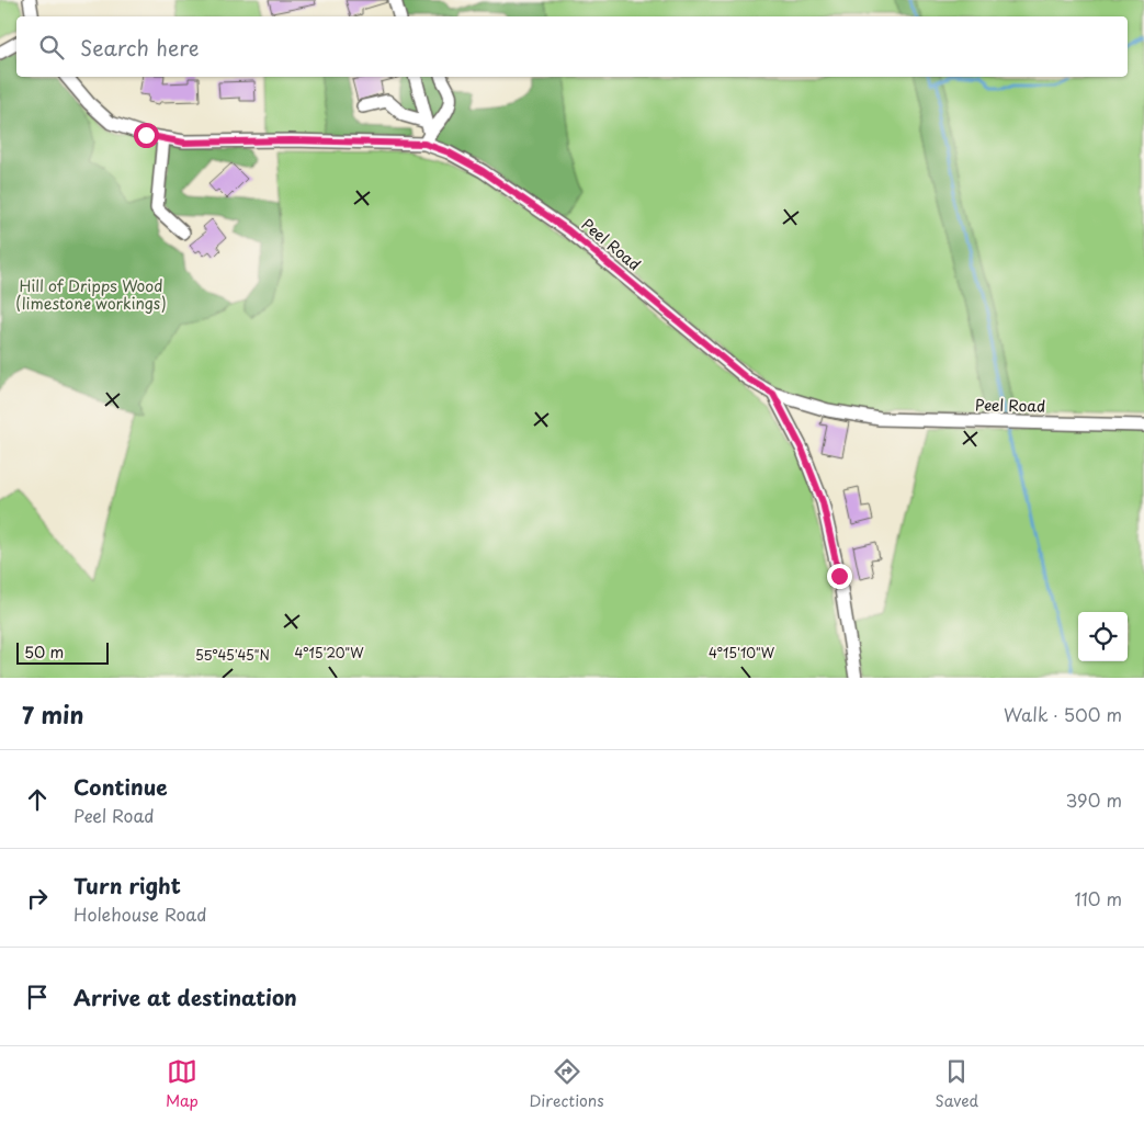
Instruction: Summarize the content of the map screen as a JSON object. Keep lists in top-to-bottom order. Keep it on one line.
{"streets":{"street":["Peel Road"]},"parks":["Hill of Dripps Wood (limestone workings)"],"scale_bar":"50 m","page":{"search":"Search here","scale":"50 m","heading":["7 min","Walk · 500 m"],"list":[["Continue","Peel Road","390 m"],["Turn right","Holehouse Road","110 m"],"Arrive at destination"],"nav":["Map","Directions","Saved"]},"coordinates":["4°15'20\"W","4°15'10\"W","55°45'45\"N"]}
